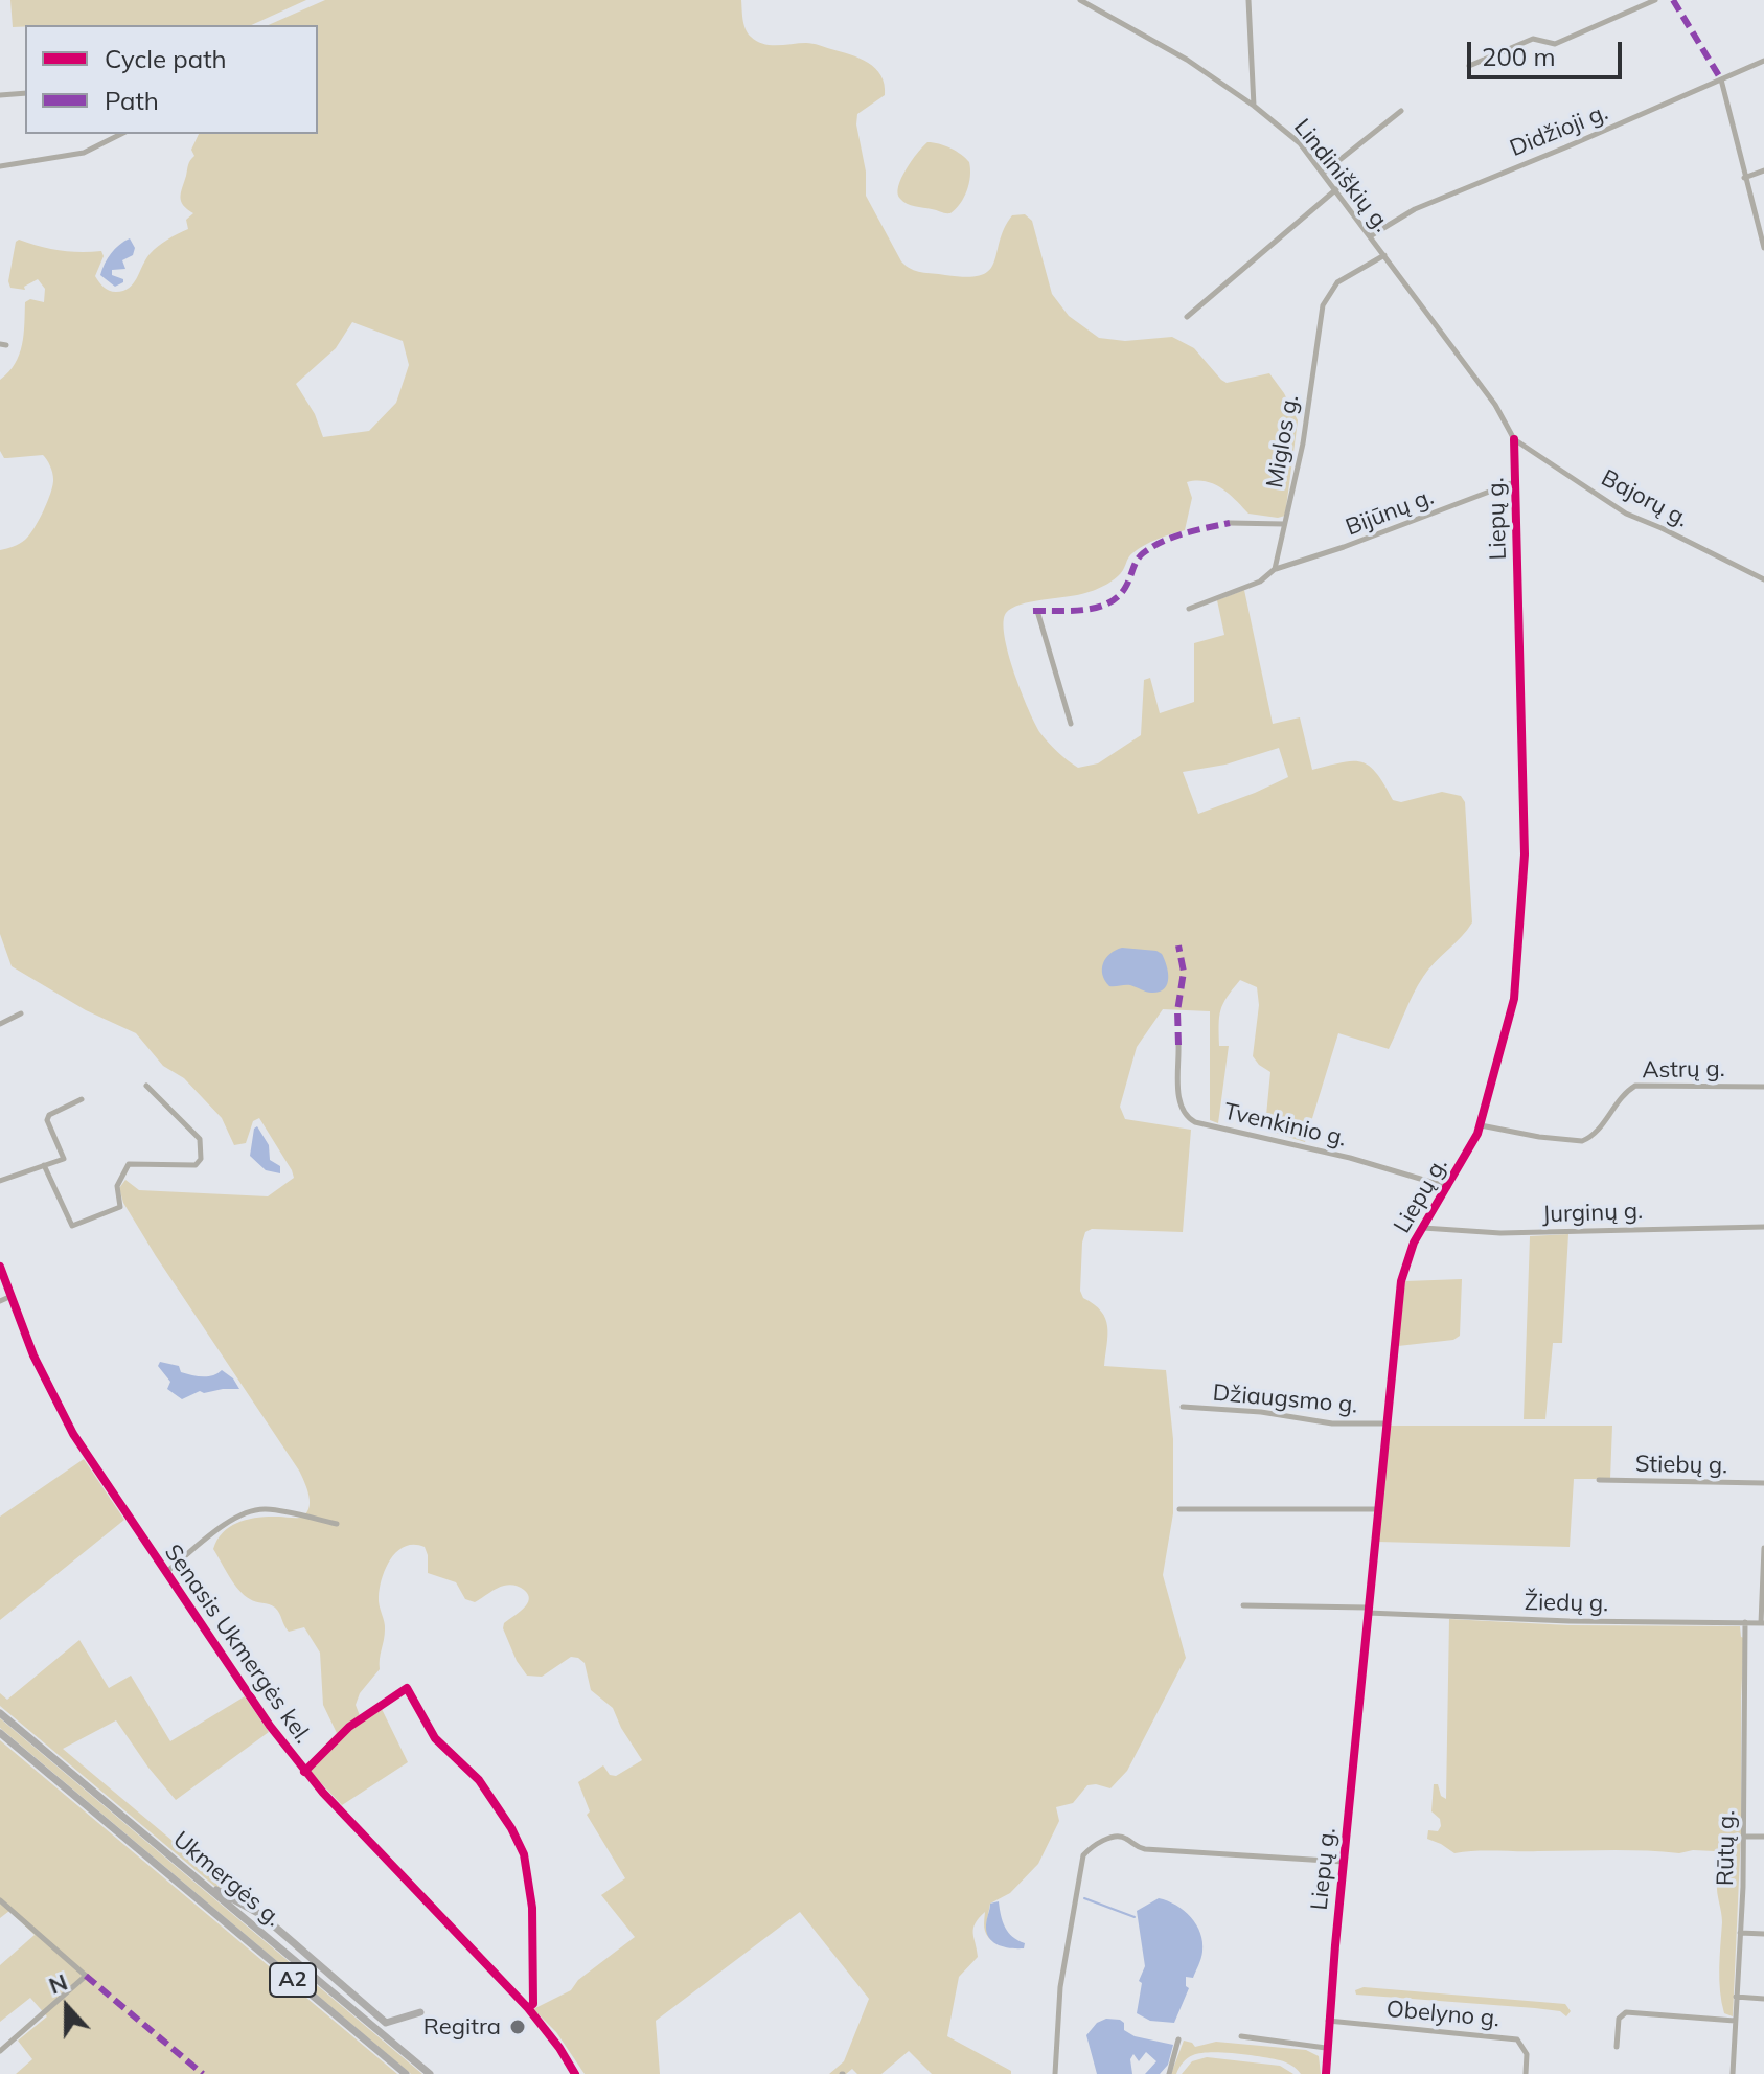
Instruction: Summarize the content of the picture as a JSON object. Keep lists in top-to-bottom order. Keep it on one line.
{"streets":{"highway":["Ukmergės g.","A2"],"main road":["Senasis Ukmergės kel."],"street":["Didžioji g.","Lindiniškių g.","Miglos g.","Bajorų g.","Bijūnų g.","Liepų g.","Astrų g.","Tvenkinio g.","Jurginų g.","Džiaugsmo g.","Stiebų g.","Žiedų g.","Rūtų g.","Obelyno g."]},"crossings":[["Didžioji g.","Lindiniškių g."],["Lindiniškių g.","Miglos g."],["Lindiniškių g.","Bajorų g."],["Lindiniškių g.","Liepų g."],["Miglos g.","Bijūnų g."],["Bajorų g.","Liepų g."],["Bijūnų g.","Liepų g."],["Liepų g.","Astrų g."],["Liepų g.","Tvenkinio g."],["Liepų g.","Jurginų g."],["Liepų g.","Džiaugsmo g."],["Liepų g.","Žiedų g."],["Liepų g.","Obelyno g."],["Žiedų g.","Rūtų g."]],"places":["Regitra"],"legend":["Cycle path","Path"],"scale_bar":"200 m","north":"top"}
